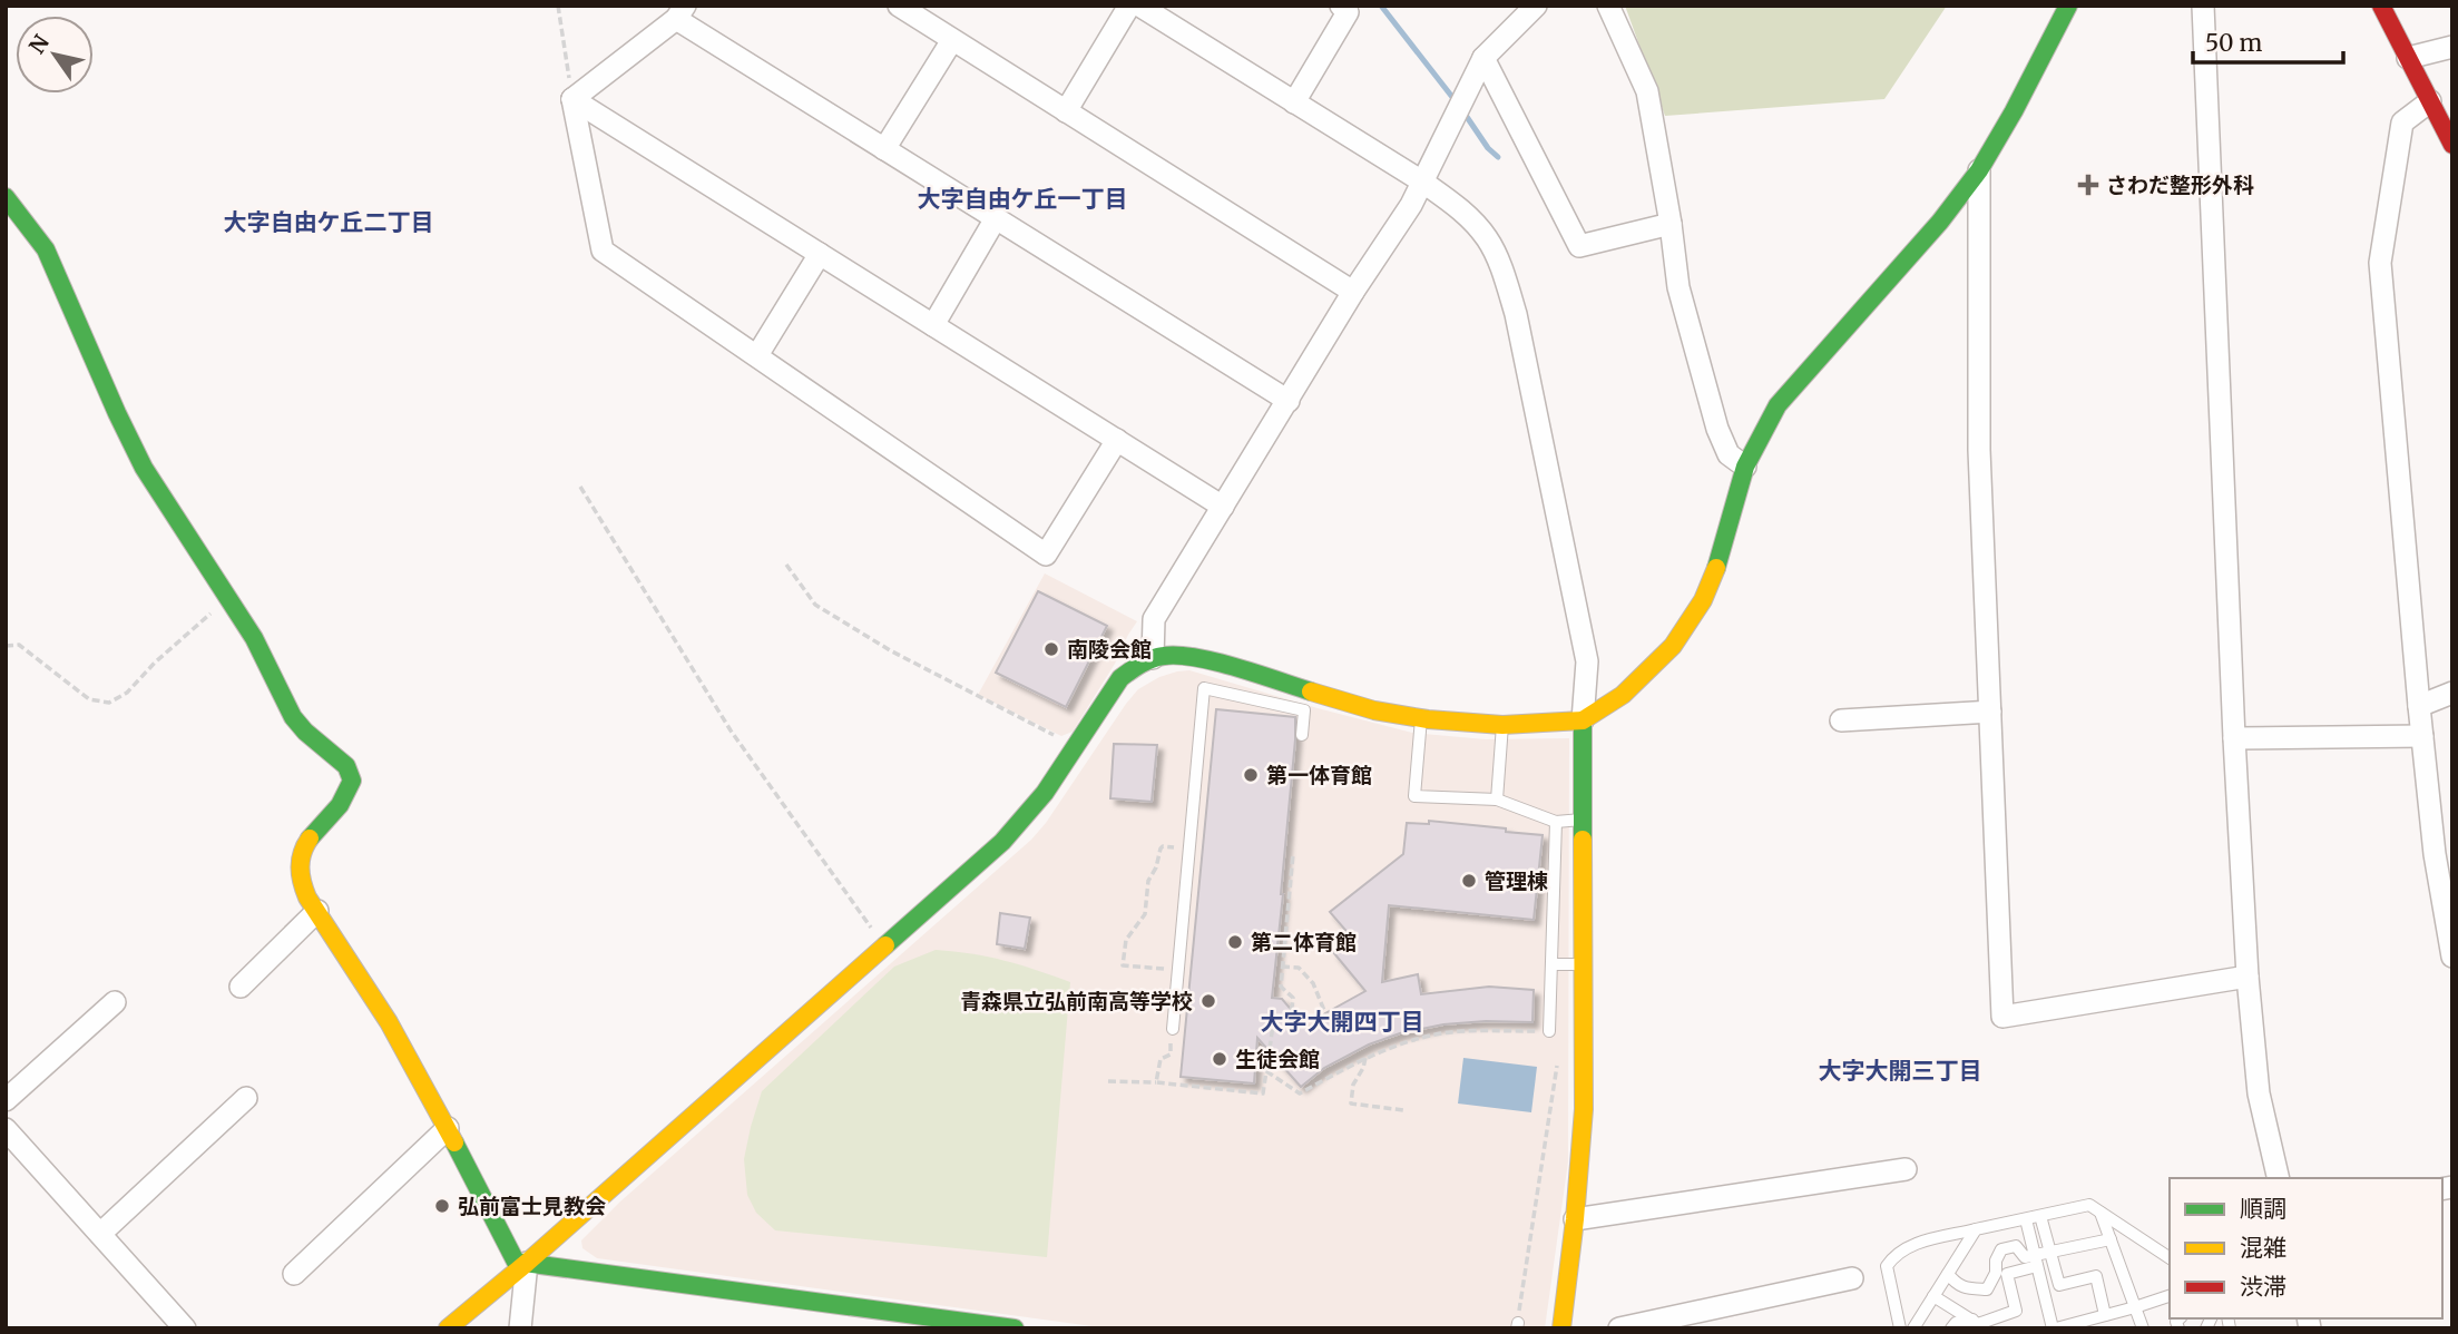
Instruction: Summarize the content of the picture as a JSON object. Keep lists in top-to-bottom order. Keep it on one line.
{"districts":["大字自由ケ丘一丁目","大字自由ケ丘二丁目","大字大開四丁目","大字大開三丁目"],"places":{"health":["さわだ整形外科"],"other":["南陵会館","第一体育館","管理棟","第二体育館","青森県立弘前南高等学校","生徒会館","弘前富士見教会"]},"legend":["順調","混雑","渋滞"],"scale_bar":"50 m","north":"top left"}
